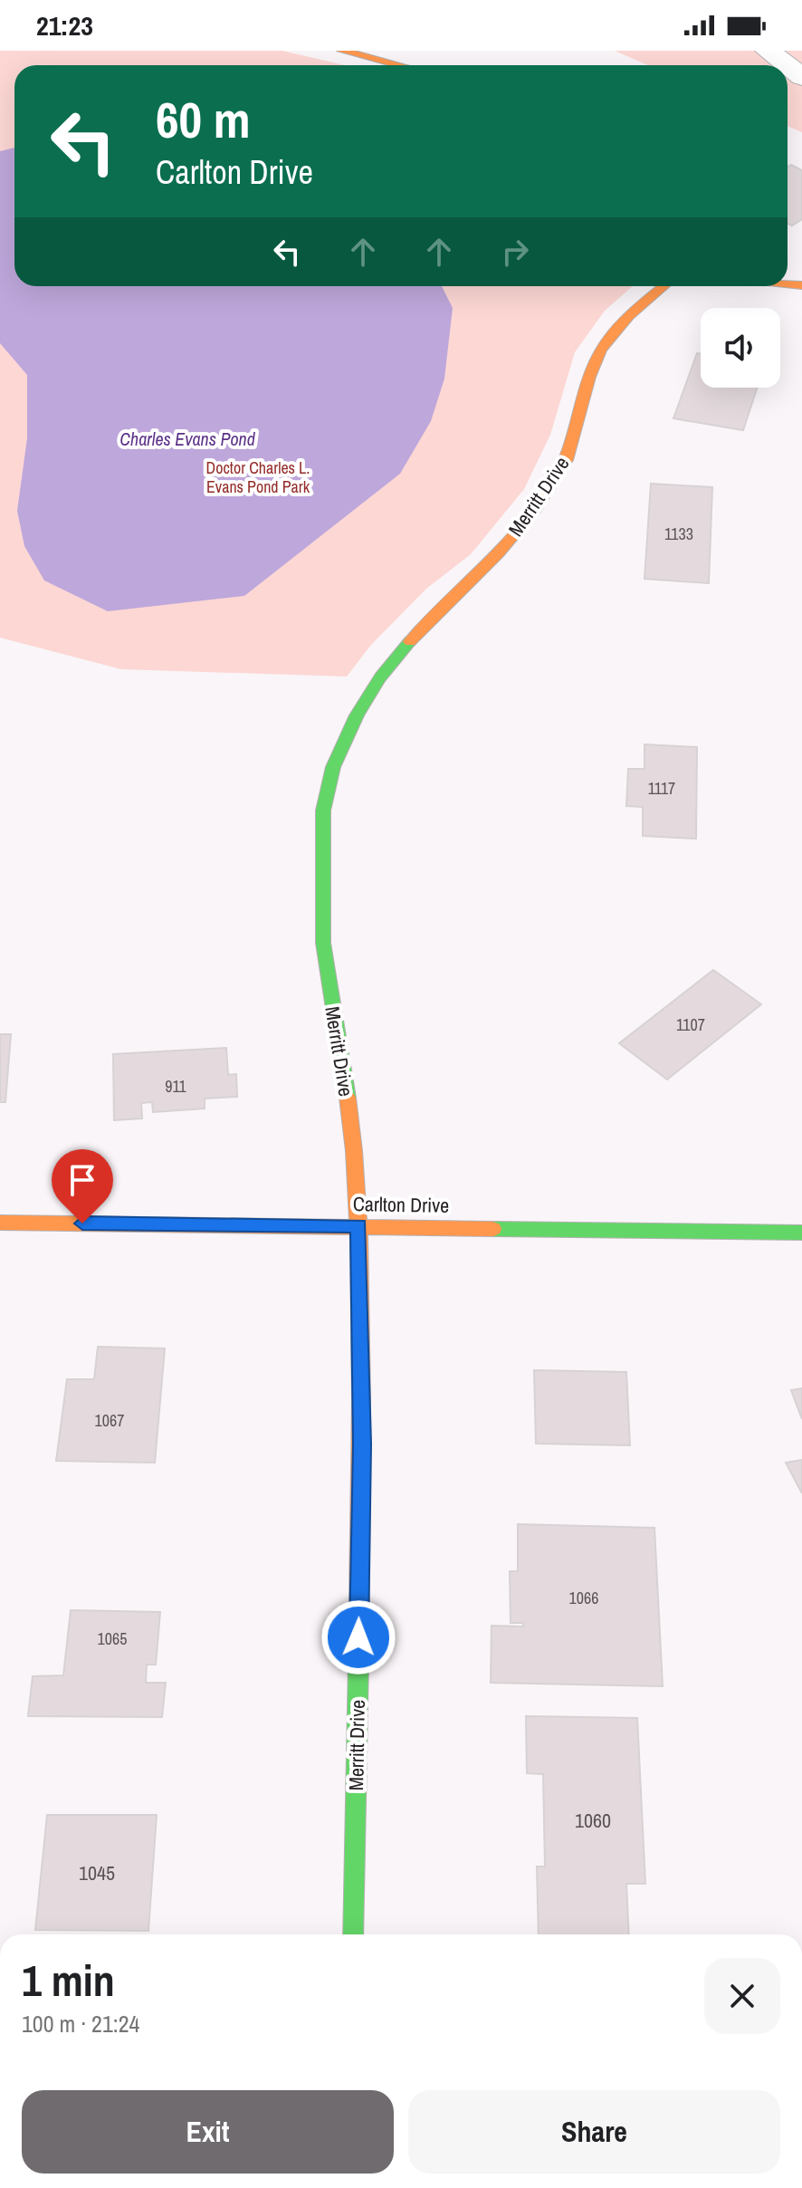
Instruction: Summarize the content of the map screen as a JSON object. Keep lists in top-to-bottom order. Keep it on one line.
{"streets":{"street":["Merritt Drive","Carlton Drive"]},"crossings":[["Merritt Drive","Carlton Drive"]],"water":["Charles Evans Pond"],"parks":["Doctor Charles L. Evans Pond Park"],"house_numbers":["1133","1117","1107","911","1067","1066","1065","1060","1045"],"page":{"status":"21:23","turn":["60 m","Carlton Drive"],"heading":["1 min","100 m · 21:24"],"buttons":["Exit","Share"]}}
